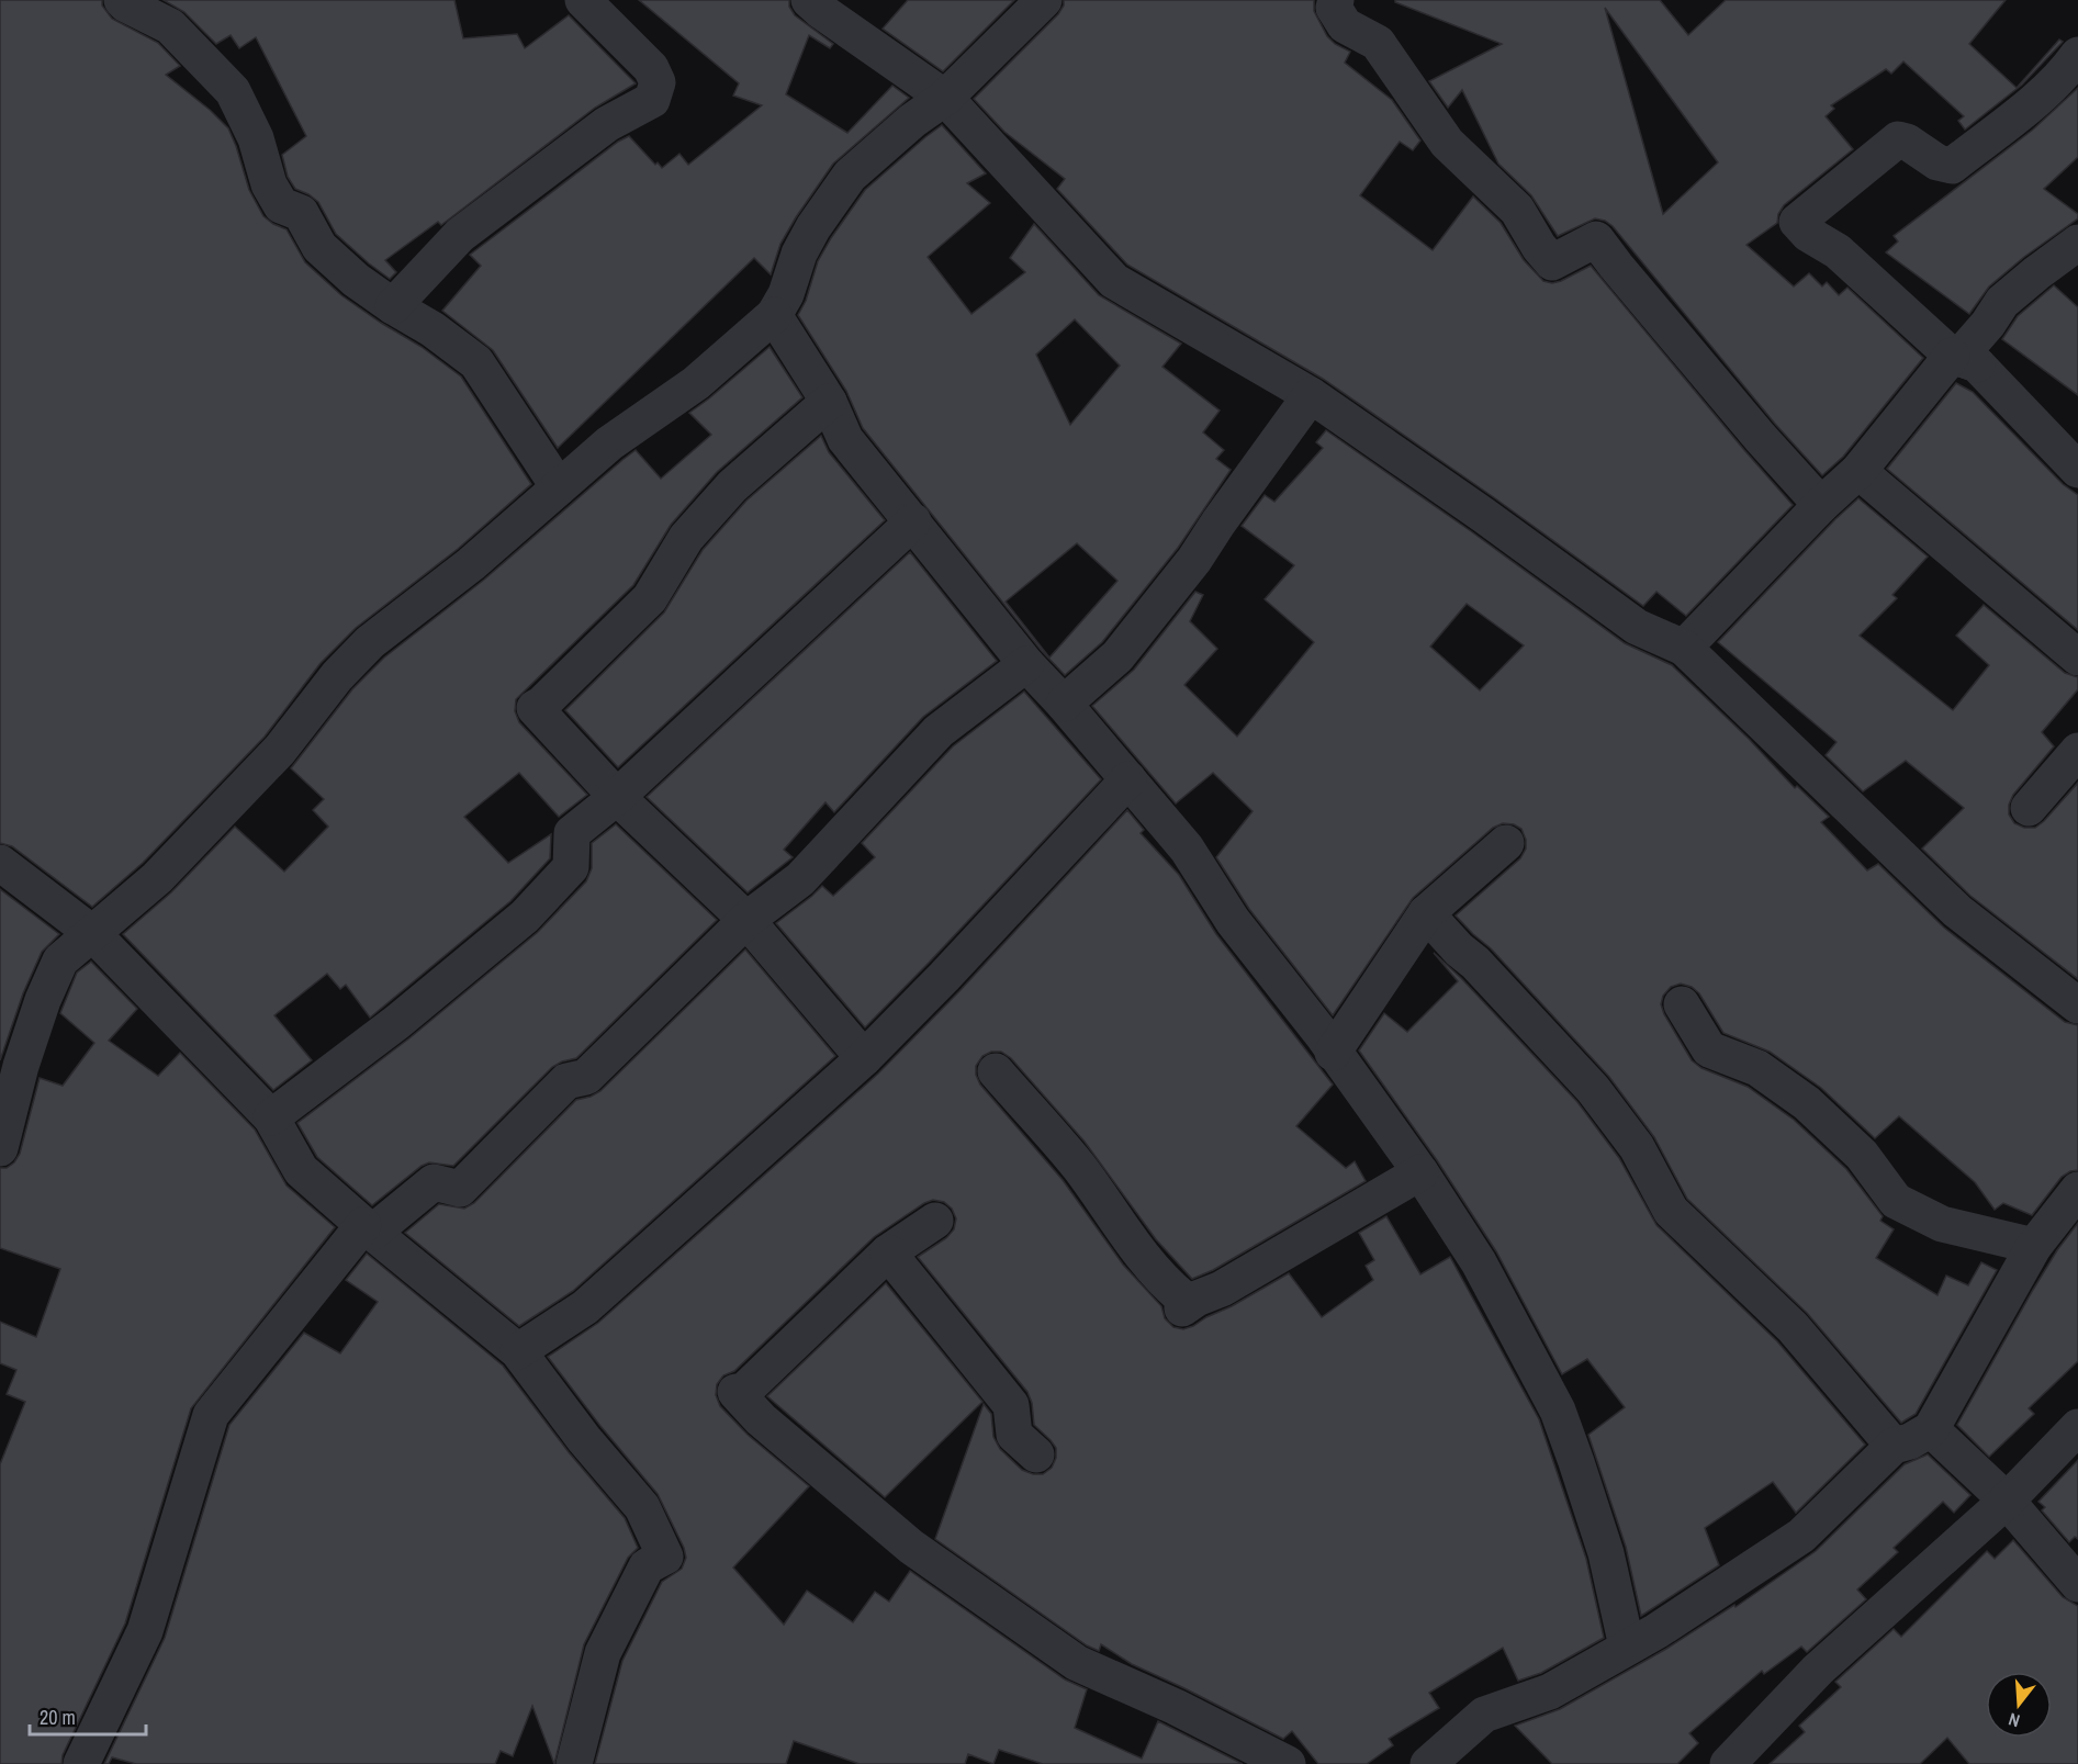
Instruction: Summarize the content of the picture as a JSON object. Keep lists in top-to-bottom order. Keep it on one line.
{"scale_bar":"20 m","north":"bottom"}
